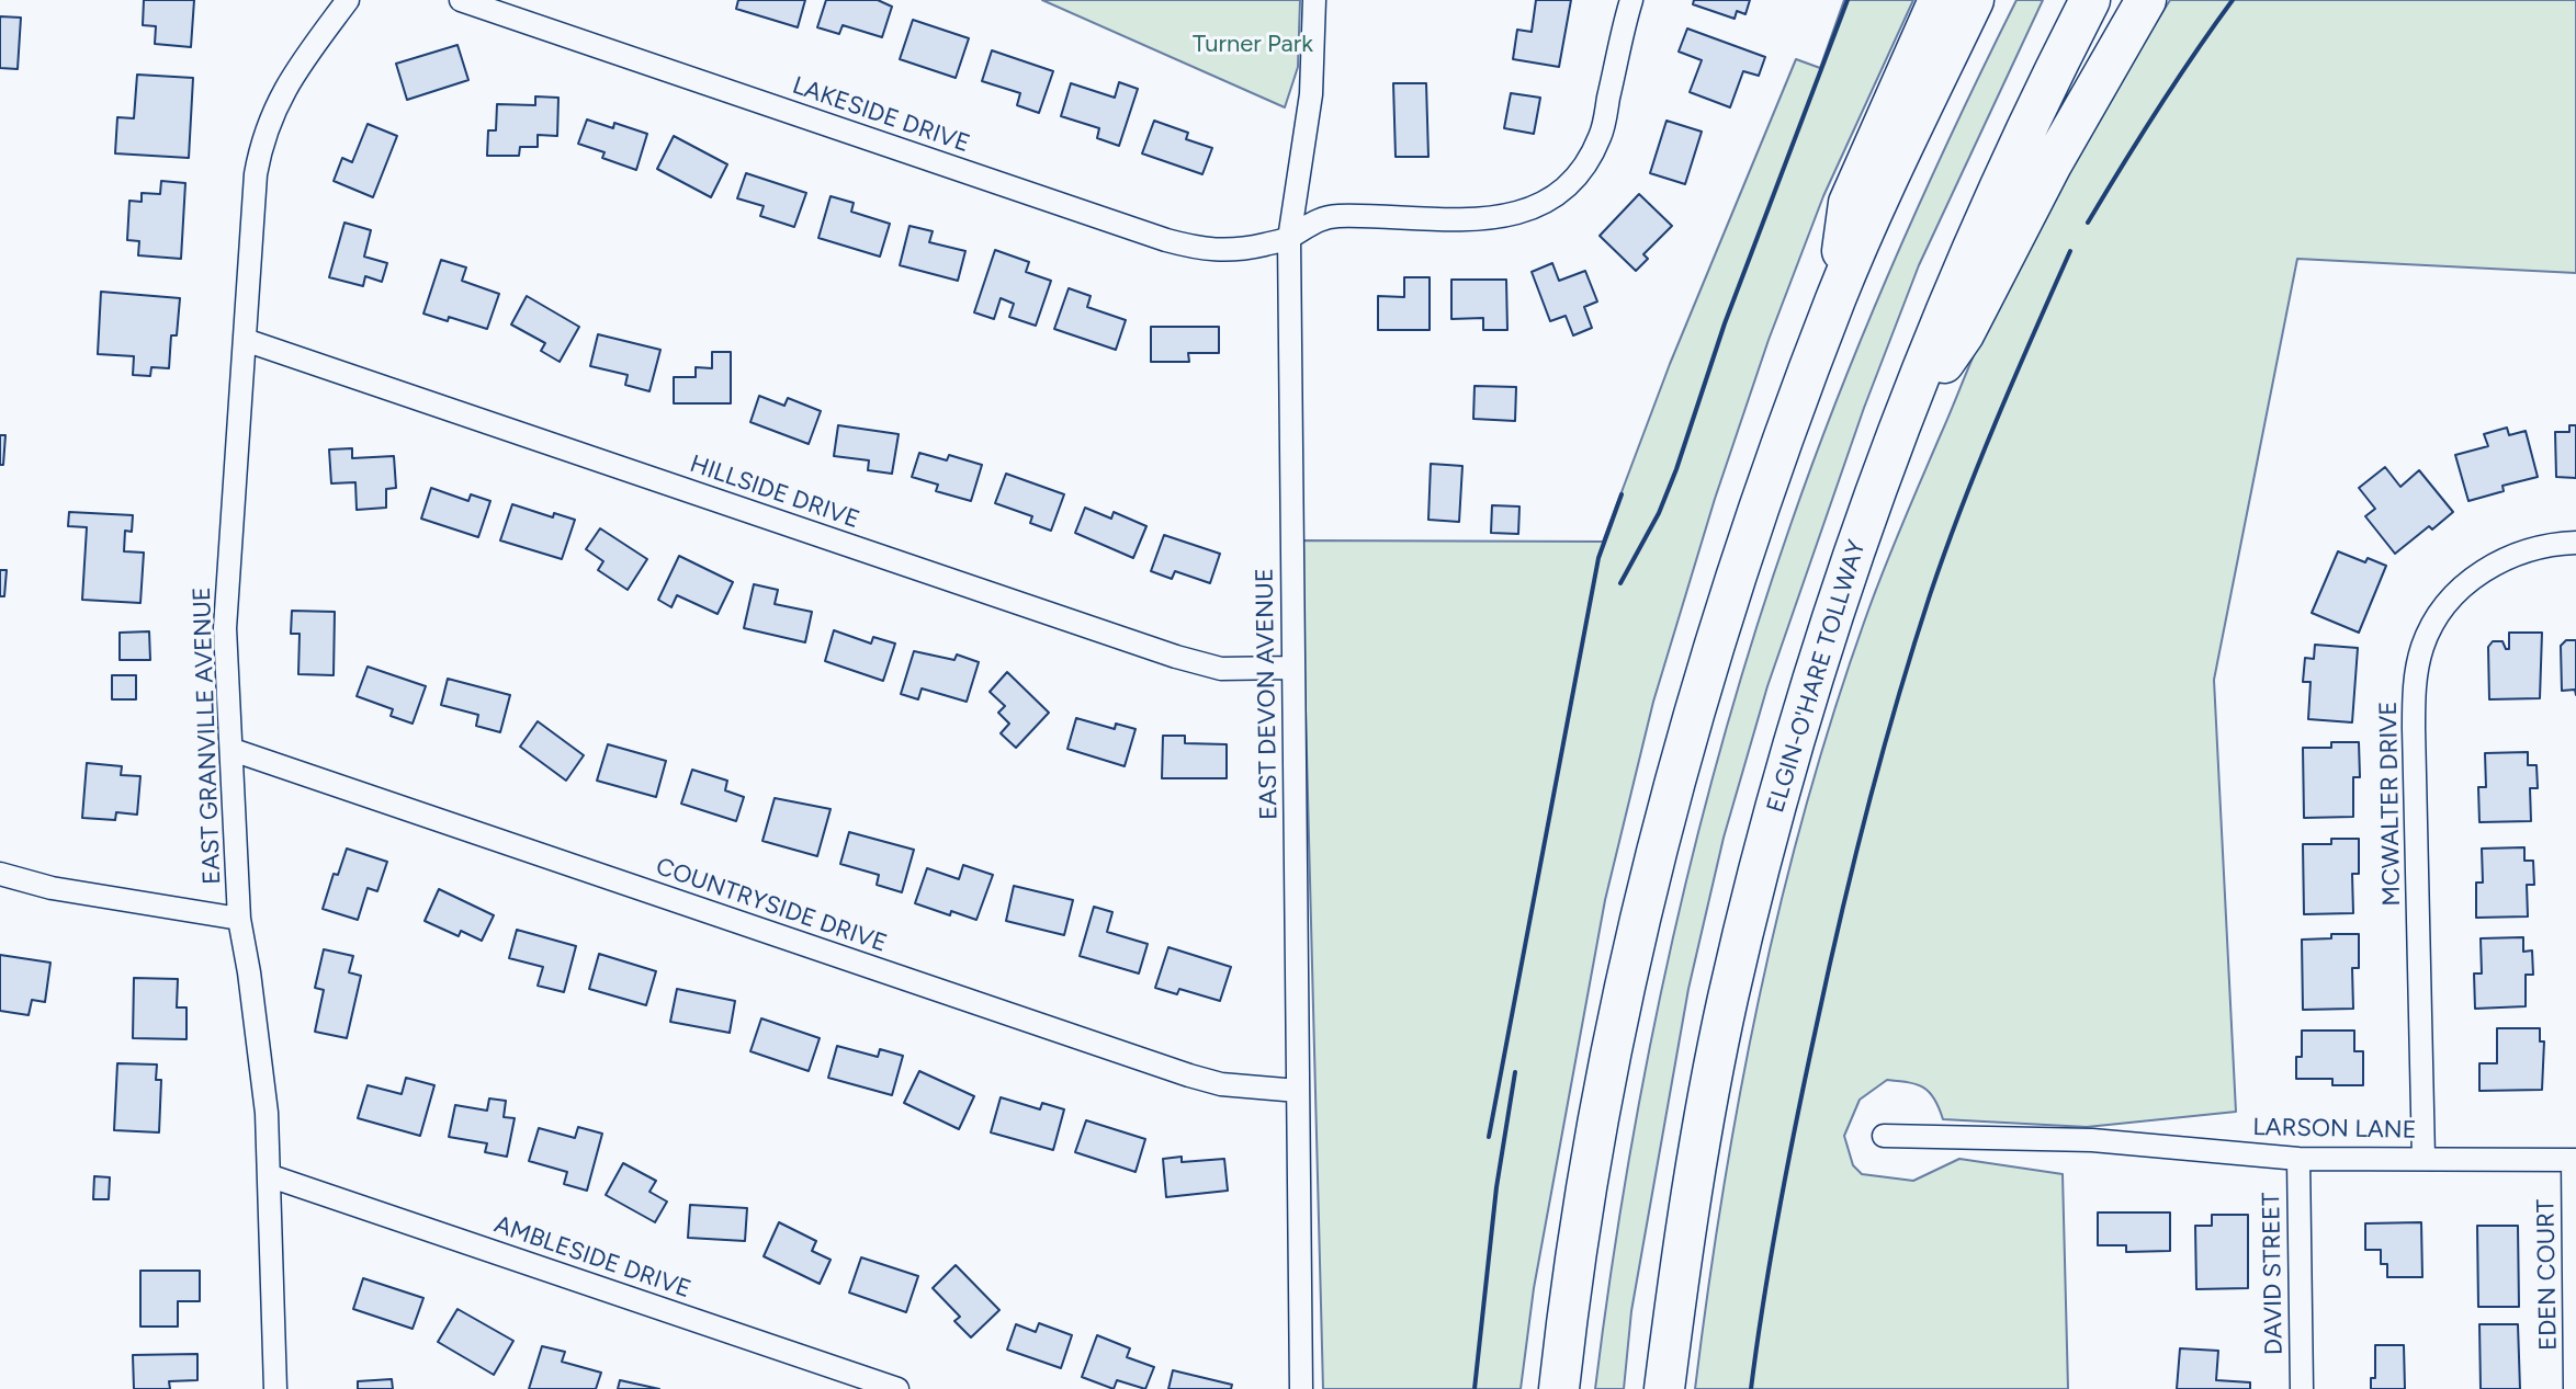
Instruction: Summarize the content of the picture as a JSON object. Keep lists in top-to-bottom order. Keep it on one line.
{"streets":{"highway":["ELGIN-O'HARE TOLLWAY"],"street":["LAKESIDE DRIVE","HILLSIDE DRIVE","EAST DEVON AVENUE","EAST GRANVILLE AVENUE","MCWALTER DRIVE","COUNTRYSIDE DRIVE","LARSON LANE","AMBLESIDE DRIVE","DAVID STREET","EDEN COURT"]},"crossings":[["LAKESIDE DRIVE","EAST DEVON AVENUE"],["HILLSIDE DRIVE","EAST DEVON AVENUE"],["HILLSIDE DRIVE","EAST GRANVILLE AVENUE"],["EAST DEVON AVENUE","COUNTRYSIDE DRIVE"],["EAST GRANVILLE AVENUE","COUNTRYSIDE DRIVE"],["EAST GRANVILLE AVENUE","AMBLESIDE DRIVE"],["MCWALTER DRIVE","LARSON LANE"],["LARSON LANE","DAVID STREET"],["LARSON LANE","EDEN COURT"]],"parks":["Turner Park"]}
